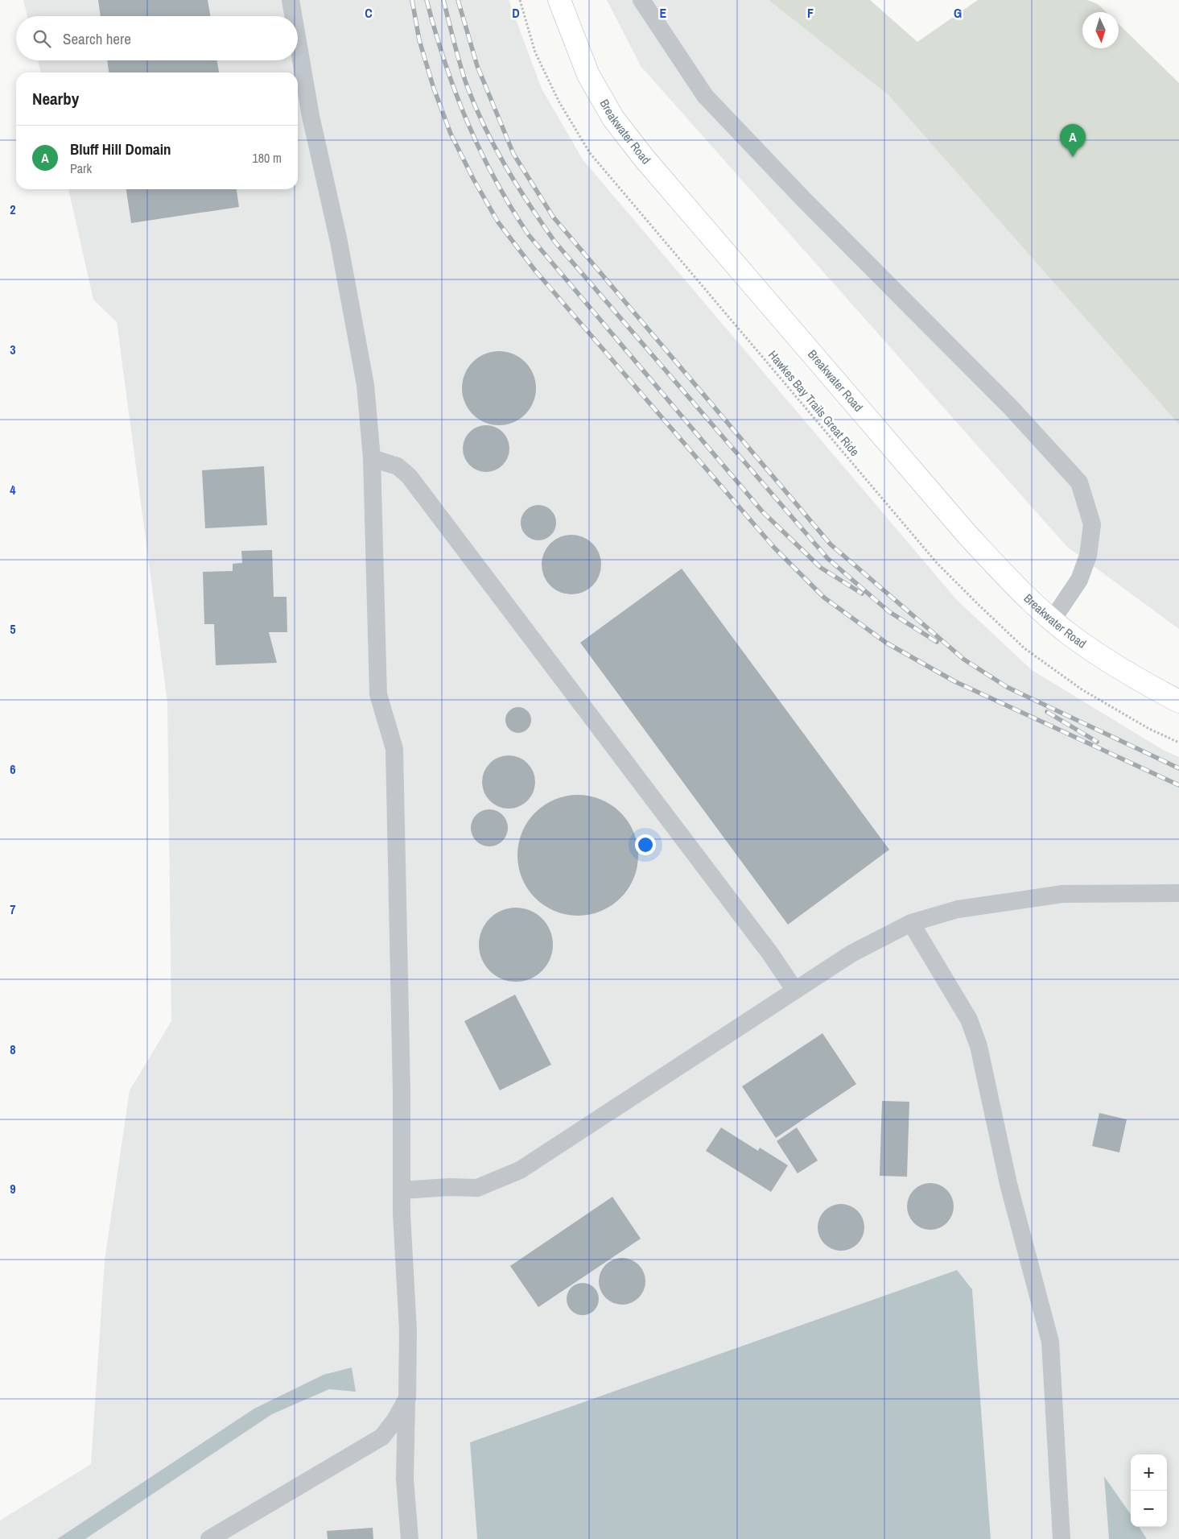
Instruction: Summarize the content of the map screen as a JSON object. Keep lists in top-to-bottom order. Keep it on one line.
{"streets":{"highway":["Breakwater Road"],"path":["Hawkes Bay Trails Great Ride"]},"north":"bottom","page":{"search":"Search here","heading":"Nearby","pins":"A","list":[{"mark":"A","name":"Bluff Hill Domain","note":"Park","value":"180 m"}],"map_buttons":["+","−"]},"grid":{"columns":["C","D","E","F","G"],"rows":["2","3","4","5","6","7","8","9"]}}
